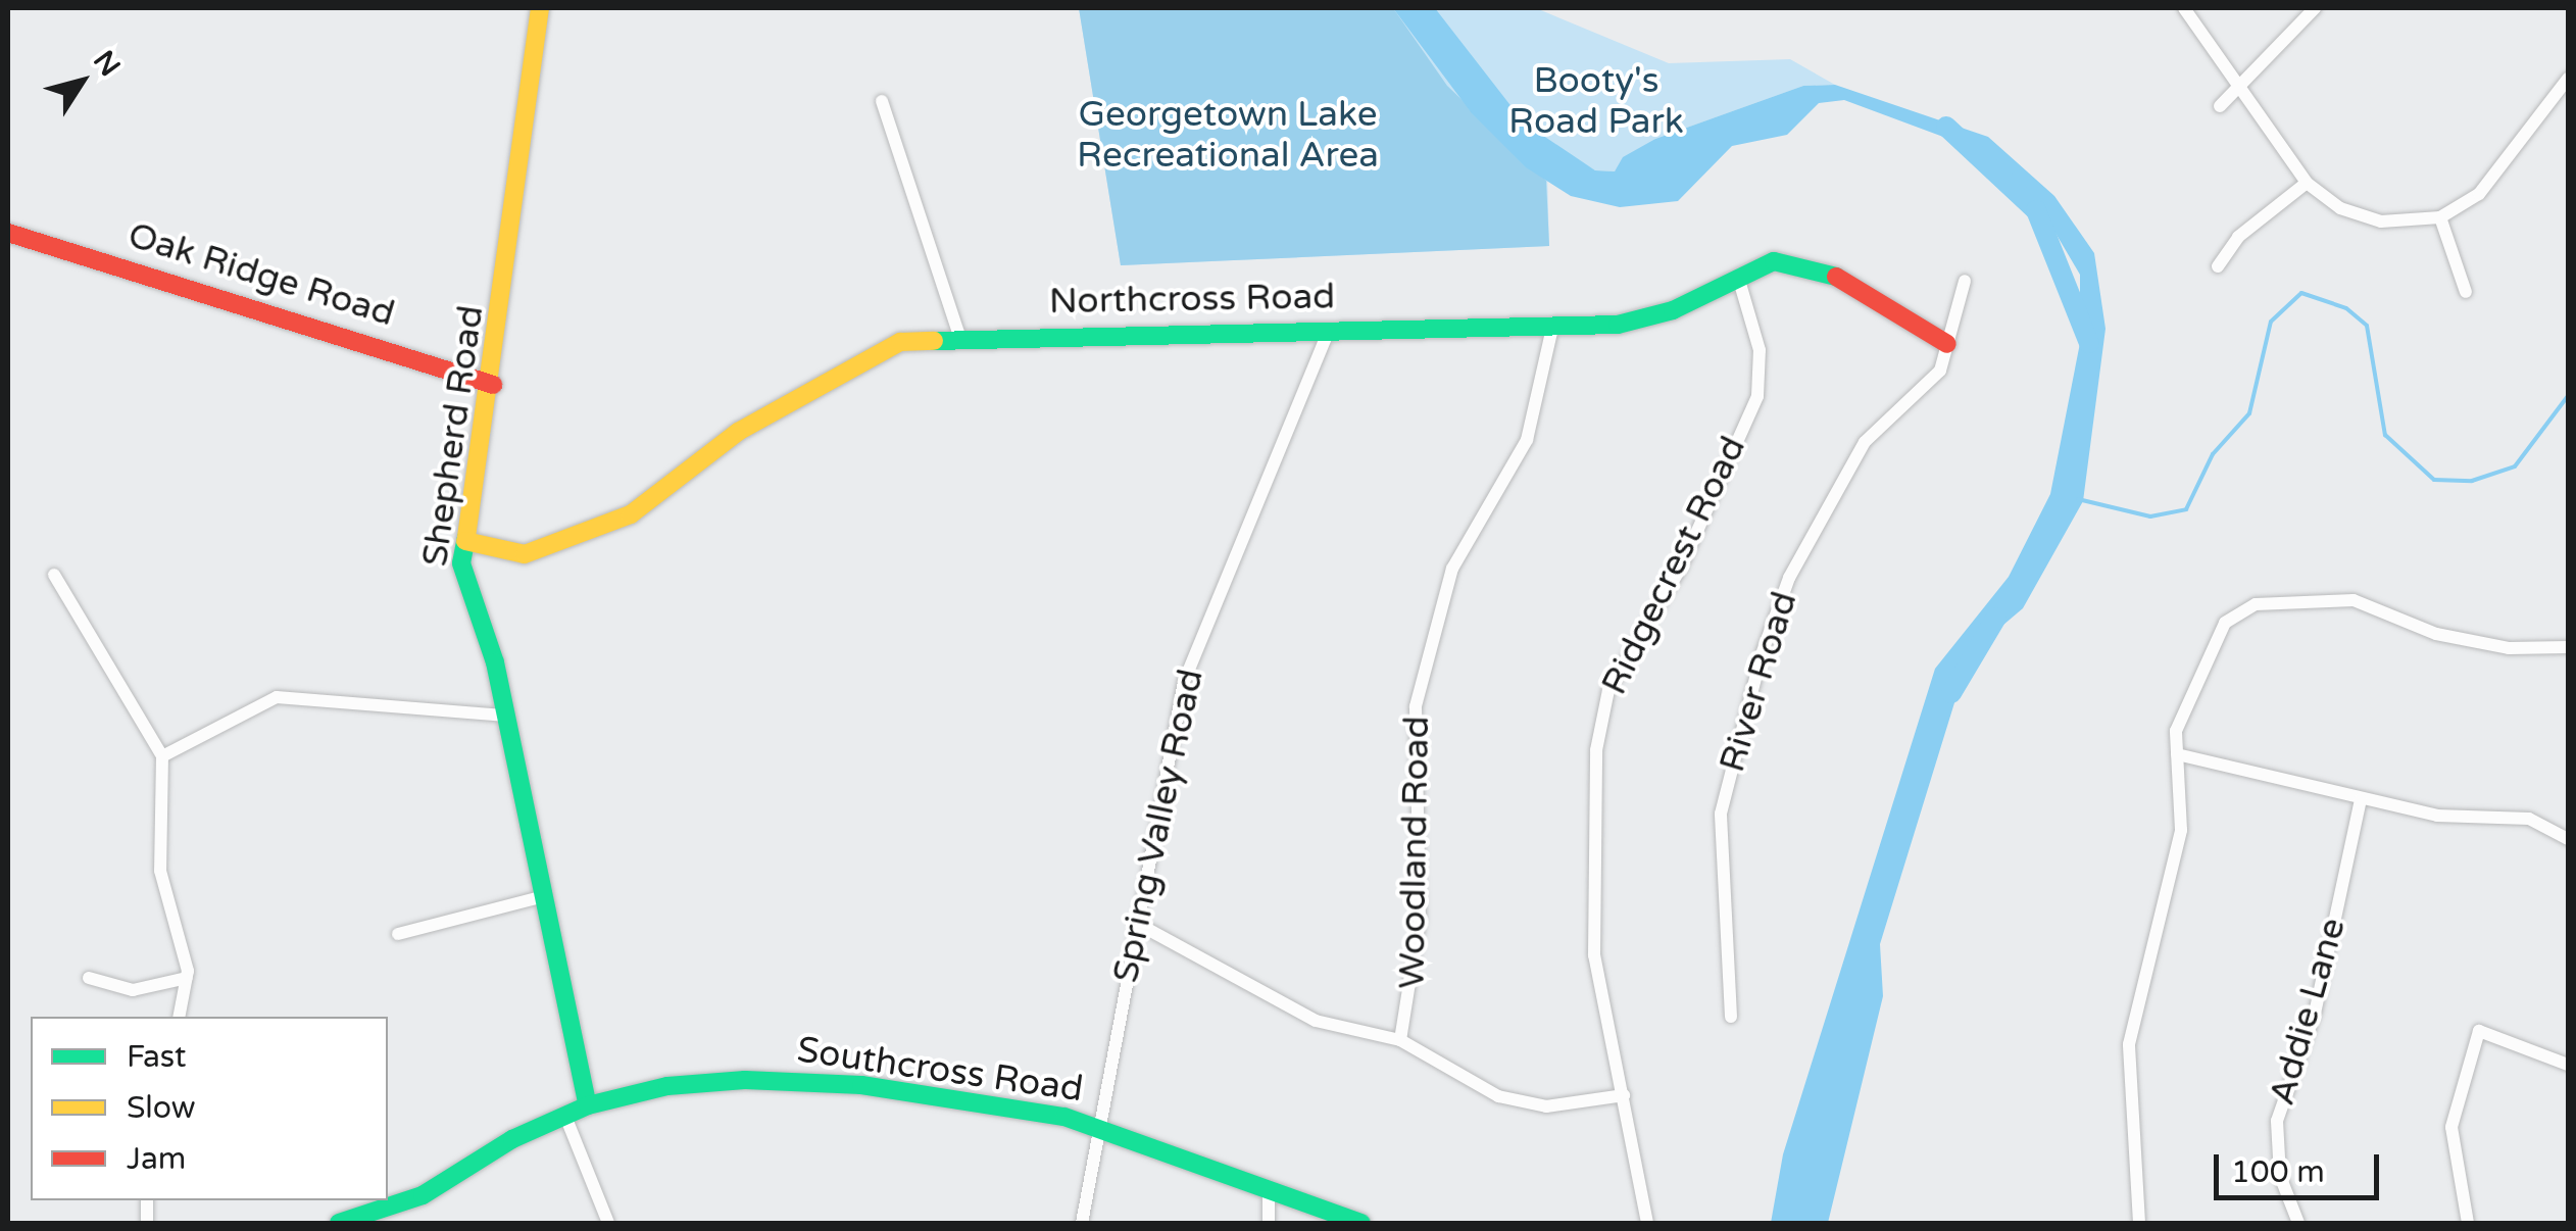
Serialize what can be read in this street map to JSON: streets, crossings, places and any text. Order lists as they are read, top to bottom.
{
  "streets": {
    "street": [
      "Oak Ridge Road",
      "Northcross Road",
      "Shepherd Road",
      "Ridgecrest Road",
      "River Road",
      "Spring Valley Road",
      "Woodland Road",
      "Addie Lane",
      "Southcross Road"
    ]
  },
  "crossings": [
    ["Oak Ridge Road", "Shepherd Road"],
    ["Northcross Road", "Shepherd Road"],
    ["Northcross Road", "Ridgecrest Road"],
    ["Northcross Road", "River Road"],
    ["Northcross Road", "Spring Valley Road"],
    ["Northcross Road", "Woodland Road"],
    ["Shepherd Road", "Southcross Road"],
    ["Spring Valley Road", "Southcross Road"]
  ],
  "parks": ["Booty's Road Park", "Georgetown Lake Recreational Area"],
  "legend": ["Fast", "Slow", "Jam"],
  "scale_bar": "100 m",
  "north": "top right"
}
